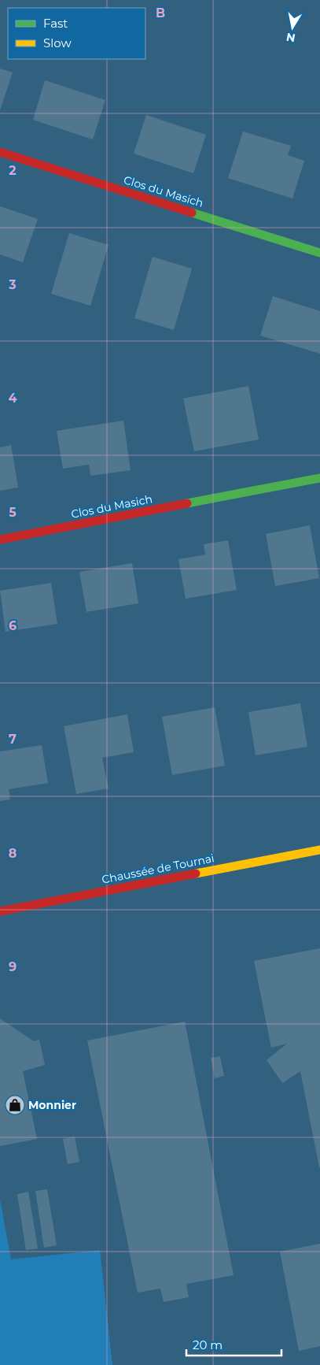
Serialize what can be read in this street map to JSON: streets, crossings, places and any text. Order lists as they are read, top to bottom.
{
  "streets": {
    "street": ["Clos du Masich", "Chaussée de Tournai"]
  },
  "places": {
    "shop": ["Monnier"]
  },
  "legend": ["Fast", "Slow"],
  "scale_bar": "20 m",
  "north": "bottom",
  "grid": {
    "columns": ["B"],
    "rows": [
      "2",
      "3",
      "4",
      "5",
      "6",
      "7",
      "8",
      "9"
    ]
  }
}
